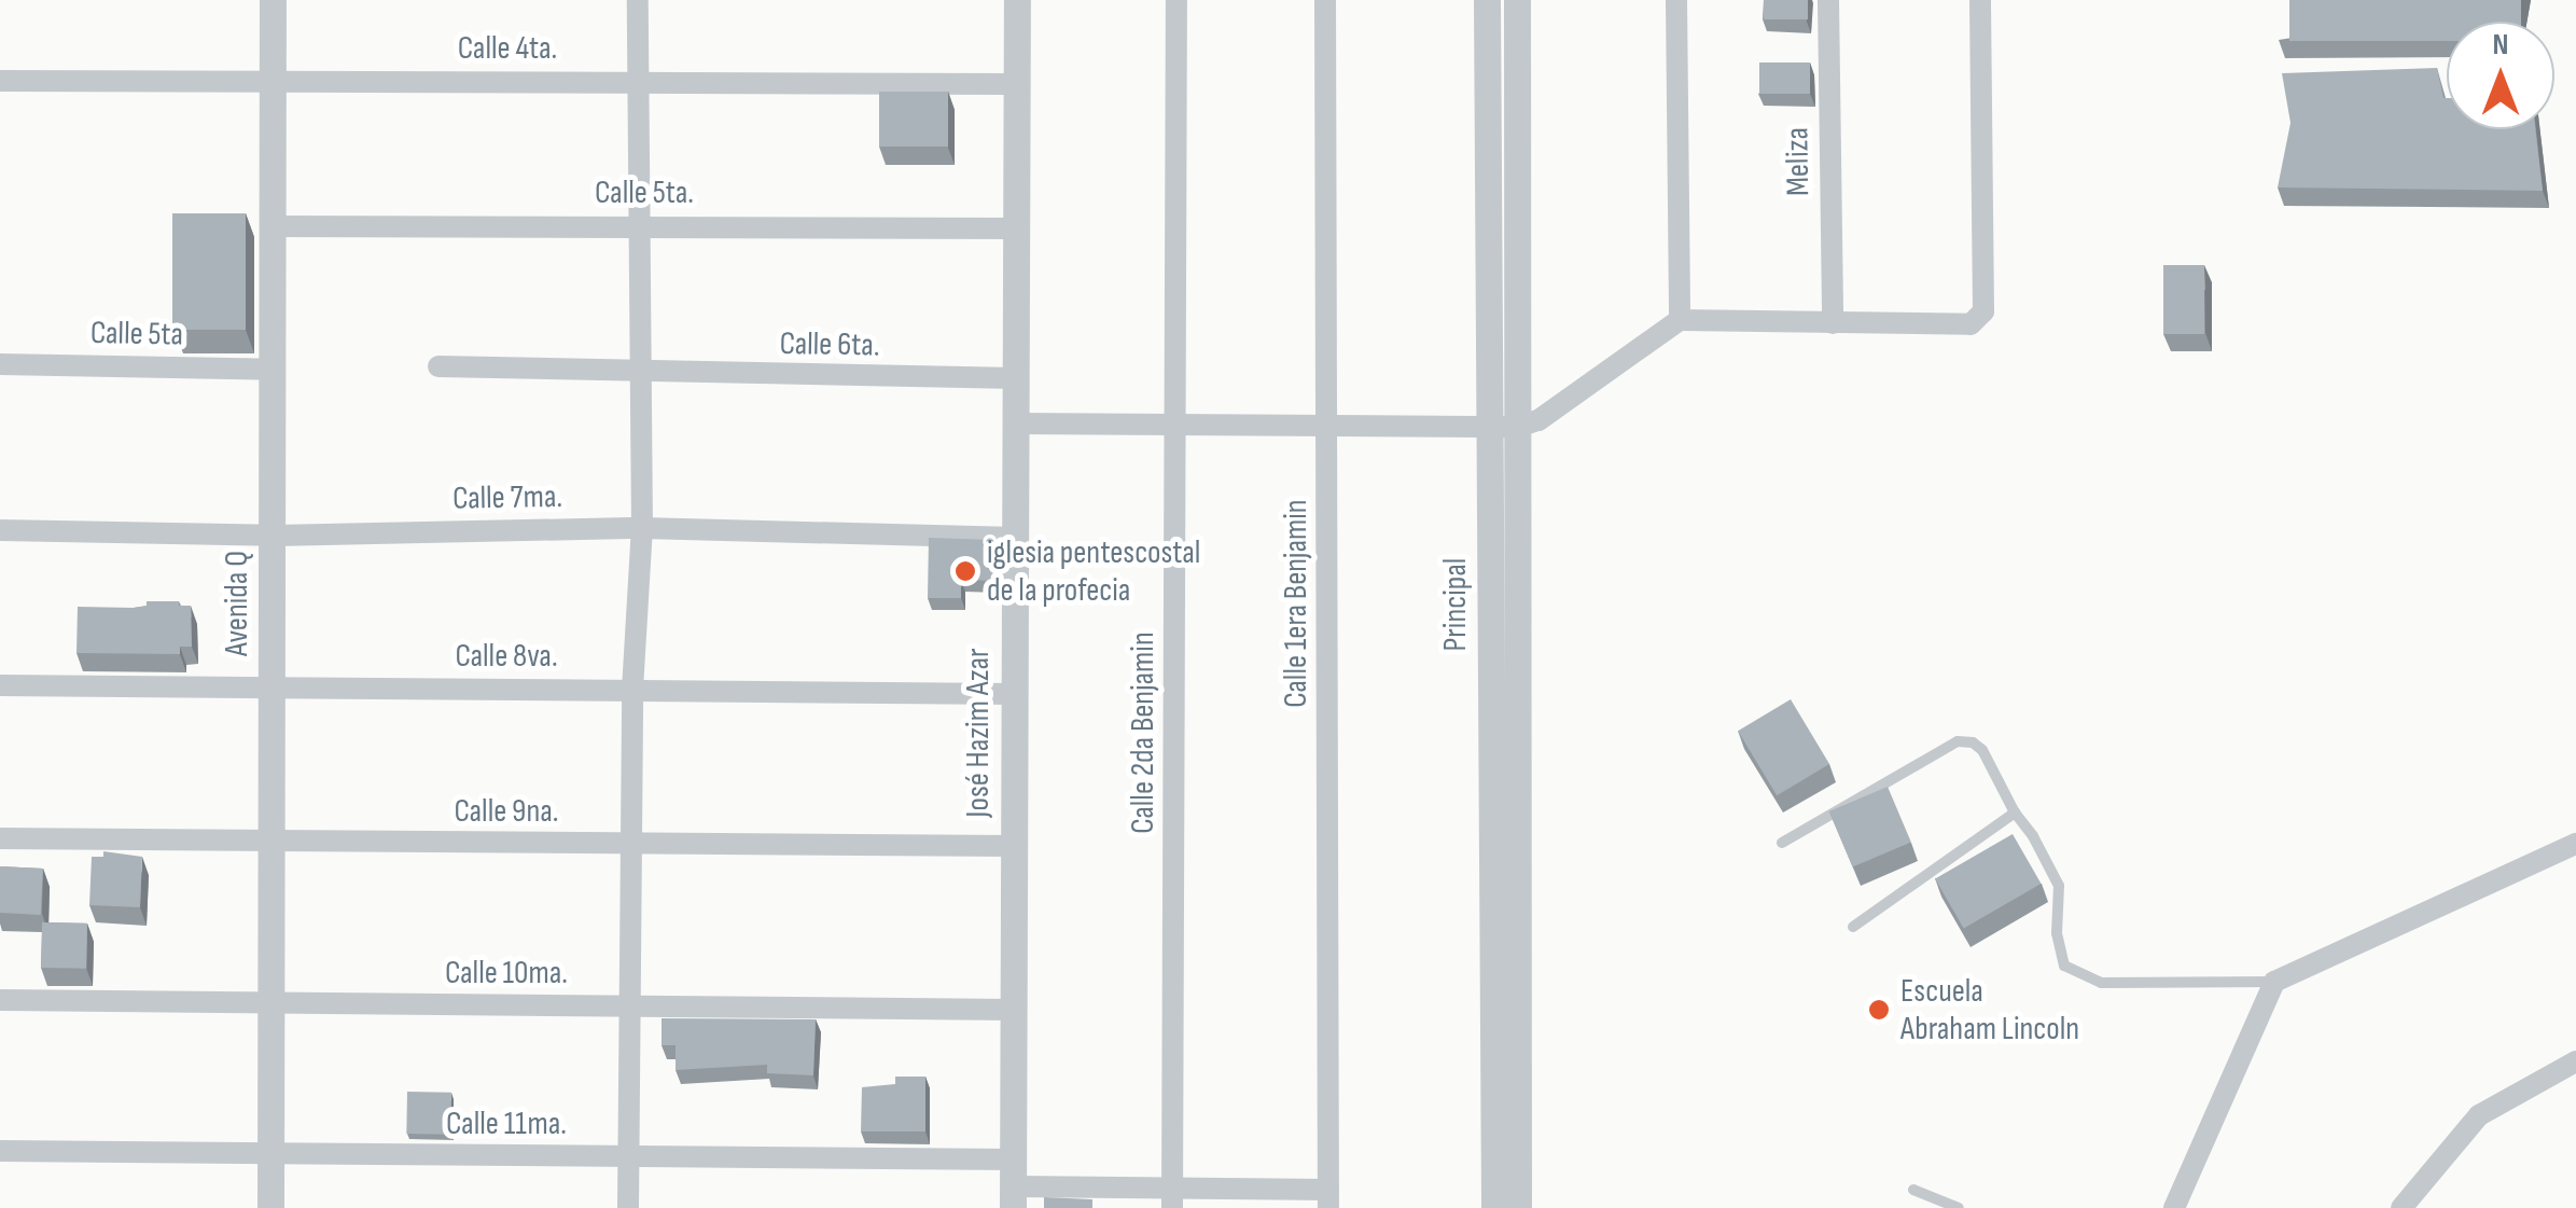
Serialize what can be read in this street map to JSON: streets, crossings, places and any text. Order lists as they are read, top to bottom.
{
  "streets": {
    "street": [
      "Calle 4ta.",
      "Meliza",
      "Calle 5ta.",
      "Calle 5ta",
      "Calle 6ta.",
      "Calle 7ma.",
      "Avenida Q",
      "Calle 1era Benjamin",
      "Principal",
      "Calle 8va.",
      "José Hazim Azar",
      "Calle 2da Benjamin",
      "Calle 9na.",
      "Calle 10ma.",
      "Calle 11ma."
    ]
  },
  "crossings": [
    ["Calle 4ta.", "Avenida Q"],
    ["Calle 4ta.", "José Hazim Azar"],
    ["Calle 5ta.", "Avenida Q"],
    ["Calle 5ta.", "José Hazim Azar"],
    ["Calle 5ta", "Avenida Q"],
    ["Calle 6ta.", "José Hazim Azar"],
    ["Calle 7ma.", "Avenida Q"],
    ["Calle 7ma.", "José Hazim Azar"],
    ["Avenida Q", "Calle 8va."],
    ["Avenida Q", "Calle 9na."],
    ["Avenida Q", "Calle 10ma."],
    ["Avenida Q", "Calle 11ma."],
    ["Calle 1era Benjamin", "Calle 11ma."],
    ["Calle 8va.", "José Hazim Azar"],
    ["José Hazim Azar", "Calle 9na."],
    ["José Hazim Azar", "Calle 10ma."],
    ["José Hazim Azar", "Calle 11ma."],
    ["Calle 2da Benjamin", "Calle 11ma."]
  ],
  "places": ["iglesia pentescostal de la profecia", "Escuela Abraham Lincoln"],
  "north": "top"
}
